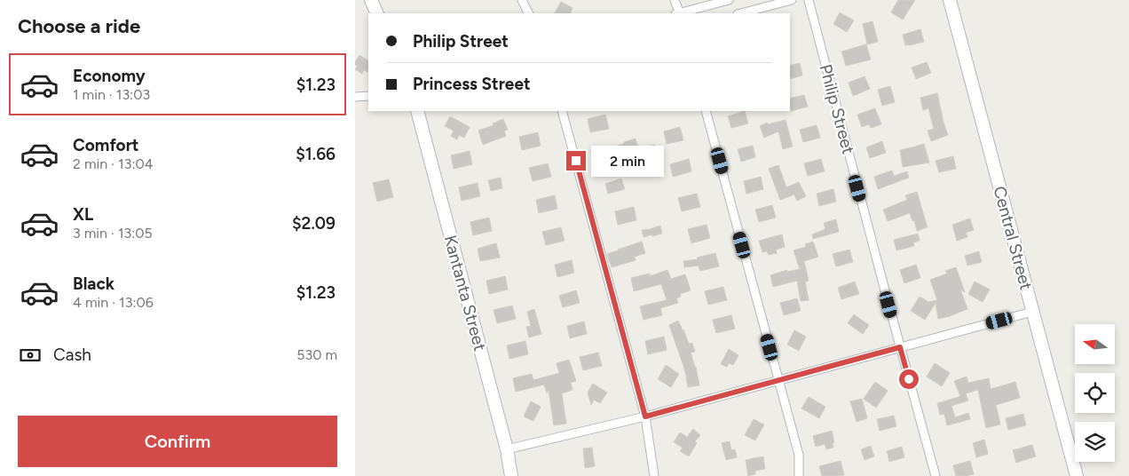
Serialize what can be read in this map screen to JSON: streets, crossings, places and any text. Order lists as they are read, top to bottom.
{
  "streets": {
    "main road": ["Central Street", "Kantanta Street"],
    "street": ["Philip Street"]
  },
  "north": "left",
  "page": {
    "heading": "Choose a ride",
    "banner": ["Philip Street", "Princess Street"],
    "list": [
      {
        "name": "Economy",
        "note": "1 min · 13:03",
        "value": "$1.23"
      },
      {
        "name": "Comfort",
        "note": "2 min · 13:04",
        "value": "$1.66"
      },
      {
        "name": "XL",
        "note": "3 min · 13:05",
        "value": "$2.09"
      },
      {
        "name": "Black",
        "note": "4 min · 13:06",
        "value": "$1.23"
      }
    ],
    "bubble": "2 min",
    "pay": ["Cash", "530 m"],
    "buttons": "Confirm"
  }
}
